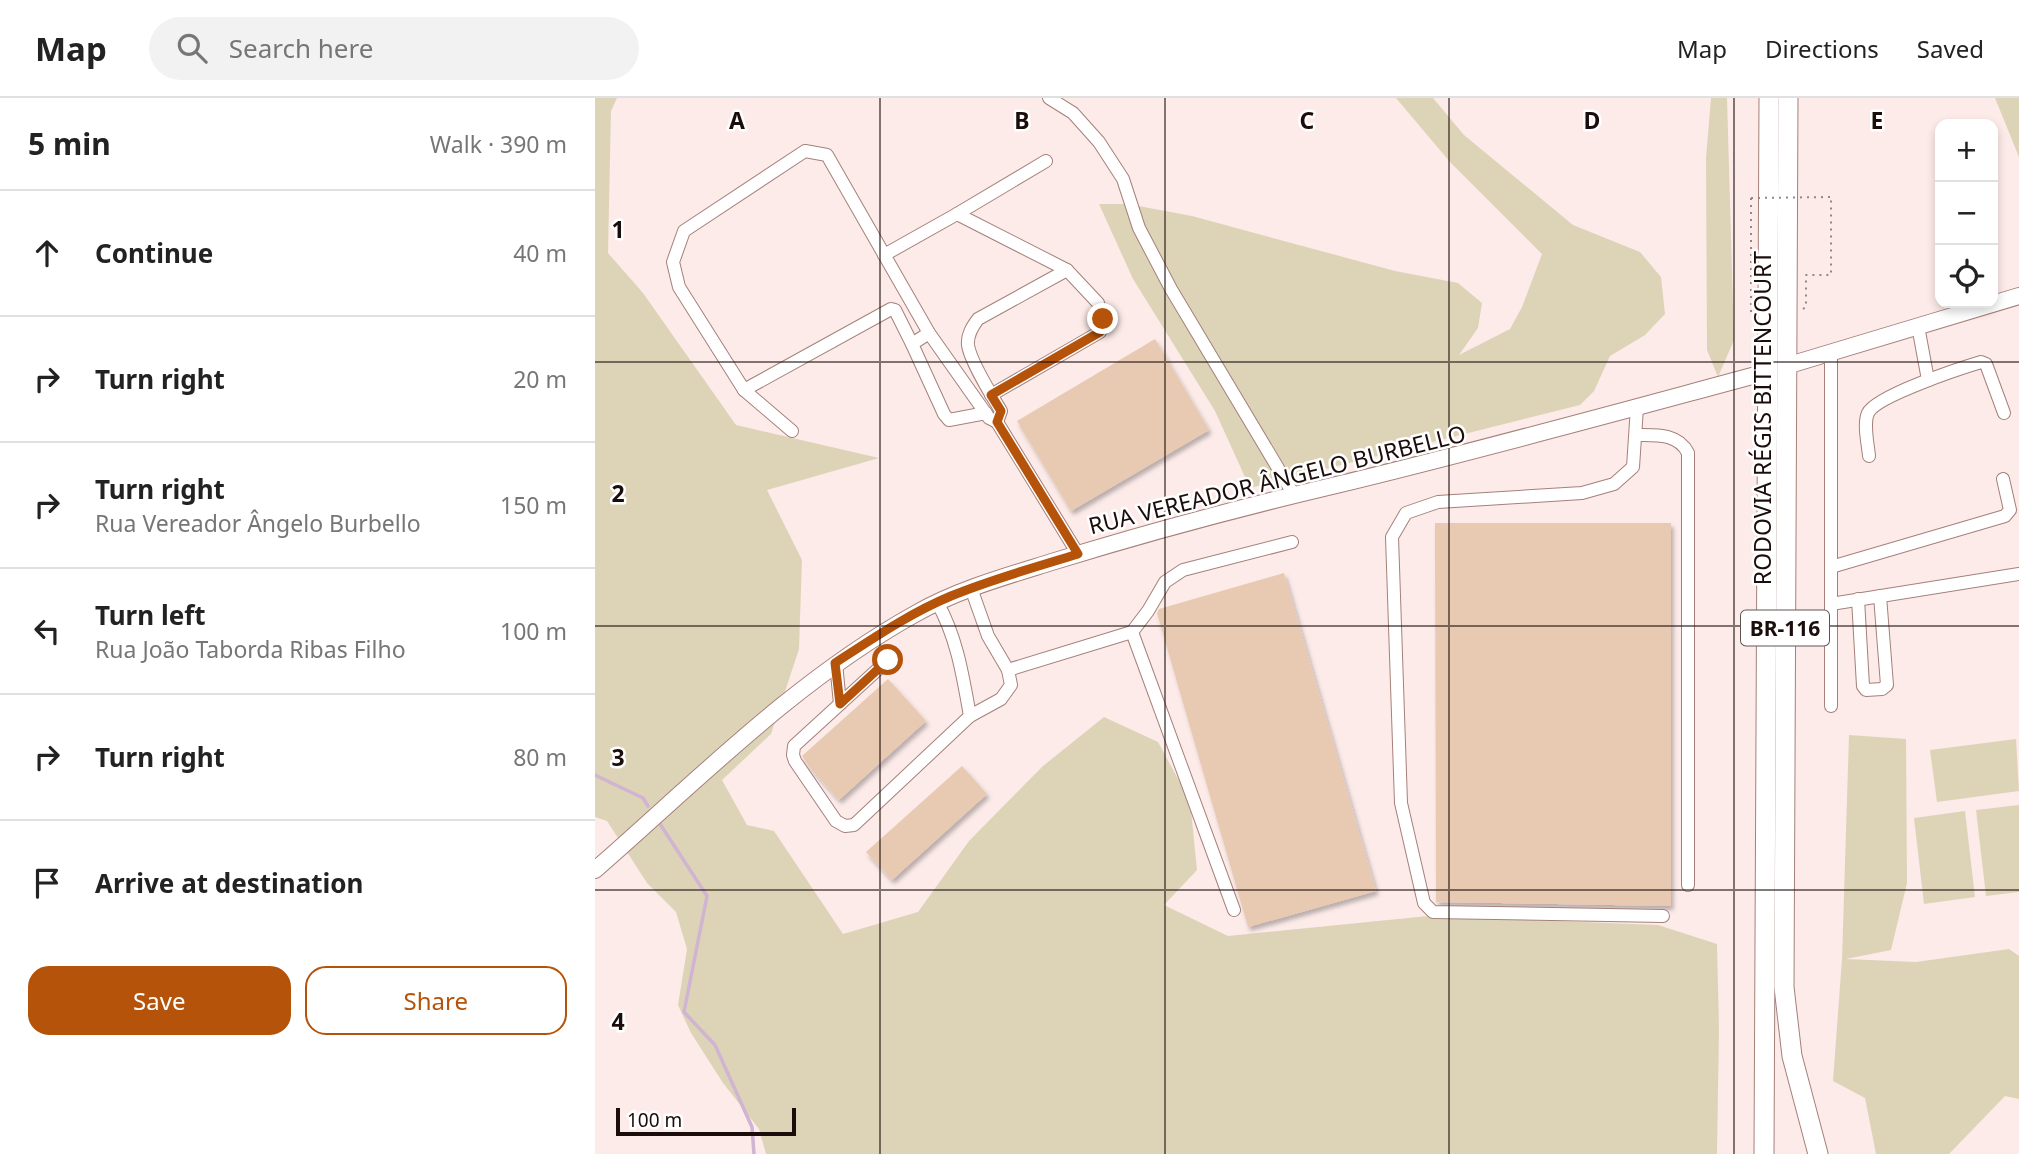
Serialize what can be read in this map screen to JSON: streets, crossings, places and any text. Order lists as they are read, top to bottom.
{
  "streets": {
    "highway": ["RODOVIA RÉGIS BITTENCOURT", "BR-116"],
    "main road": ["RUA VEREADOR ÂNGELO BURBELLO"]
  },
  "crossings": [
    ["RODOVIA RÉGIS BITTENCOURT", "RUA VEREADOR ÂNGELO BURBELLO"]
  ],
  "scale_bar": "100 m",
  "page": {
    "header": "Map",
    "search": "Search here",
    "nav": ["Map", "Directions", "Saved"],
    "heading": ["5 min", "Walk · 390 m"],
    "map_buttons": ["+", "−"],
    "list": [
      ["Continue", "40 m"],
      ["Turn right", "20 m"],
      ["Turn right", "Rua Vereador Ângelo Burbello", "150 m"],
      ["Turn left", "Rua João Taborda Ribas Filho", "100 m"],
      ["Turn right", "80 m"],
      "Arrive at destination"
    ],
    "buttons": ["Save", "Share"],
    "scale": "100 m"
  },
  "grid": {
    "columns": [
      "A",
      "B",
      "C",
      "D",
      "E"
    ],
    "rows": [
      "1",
      "2",
      "3",
      "4"
    ]
  }
}
